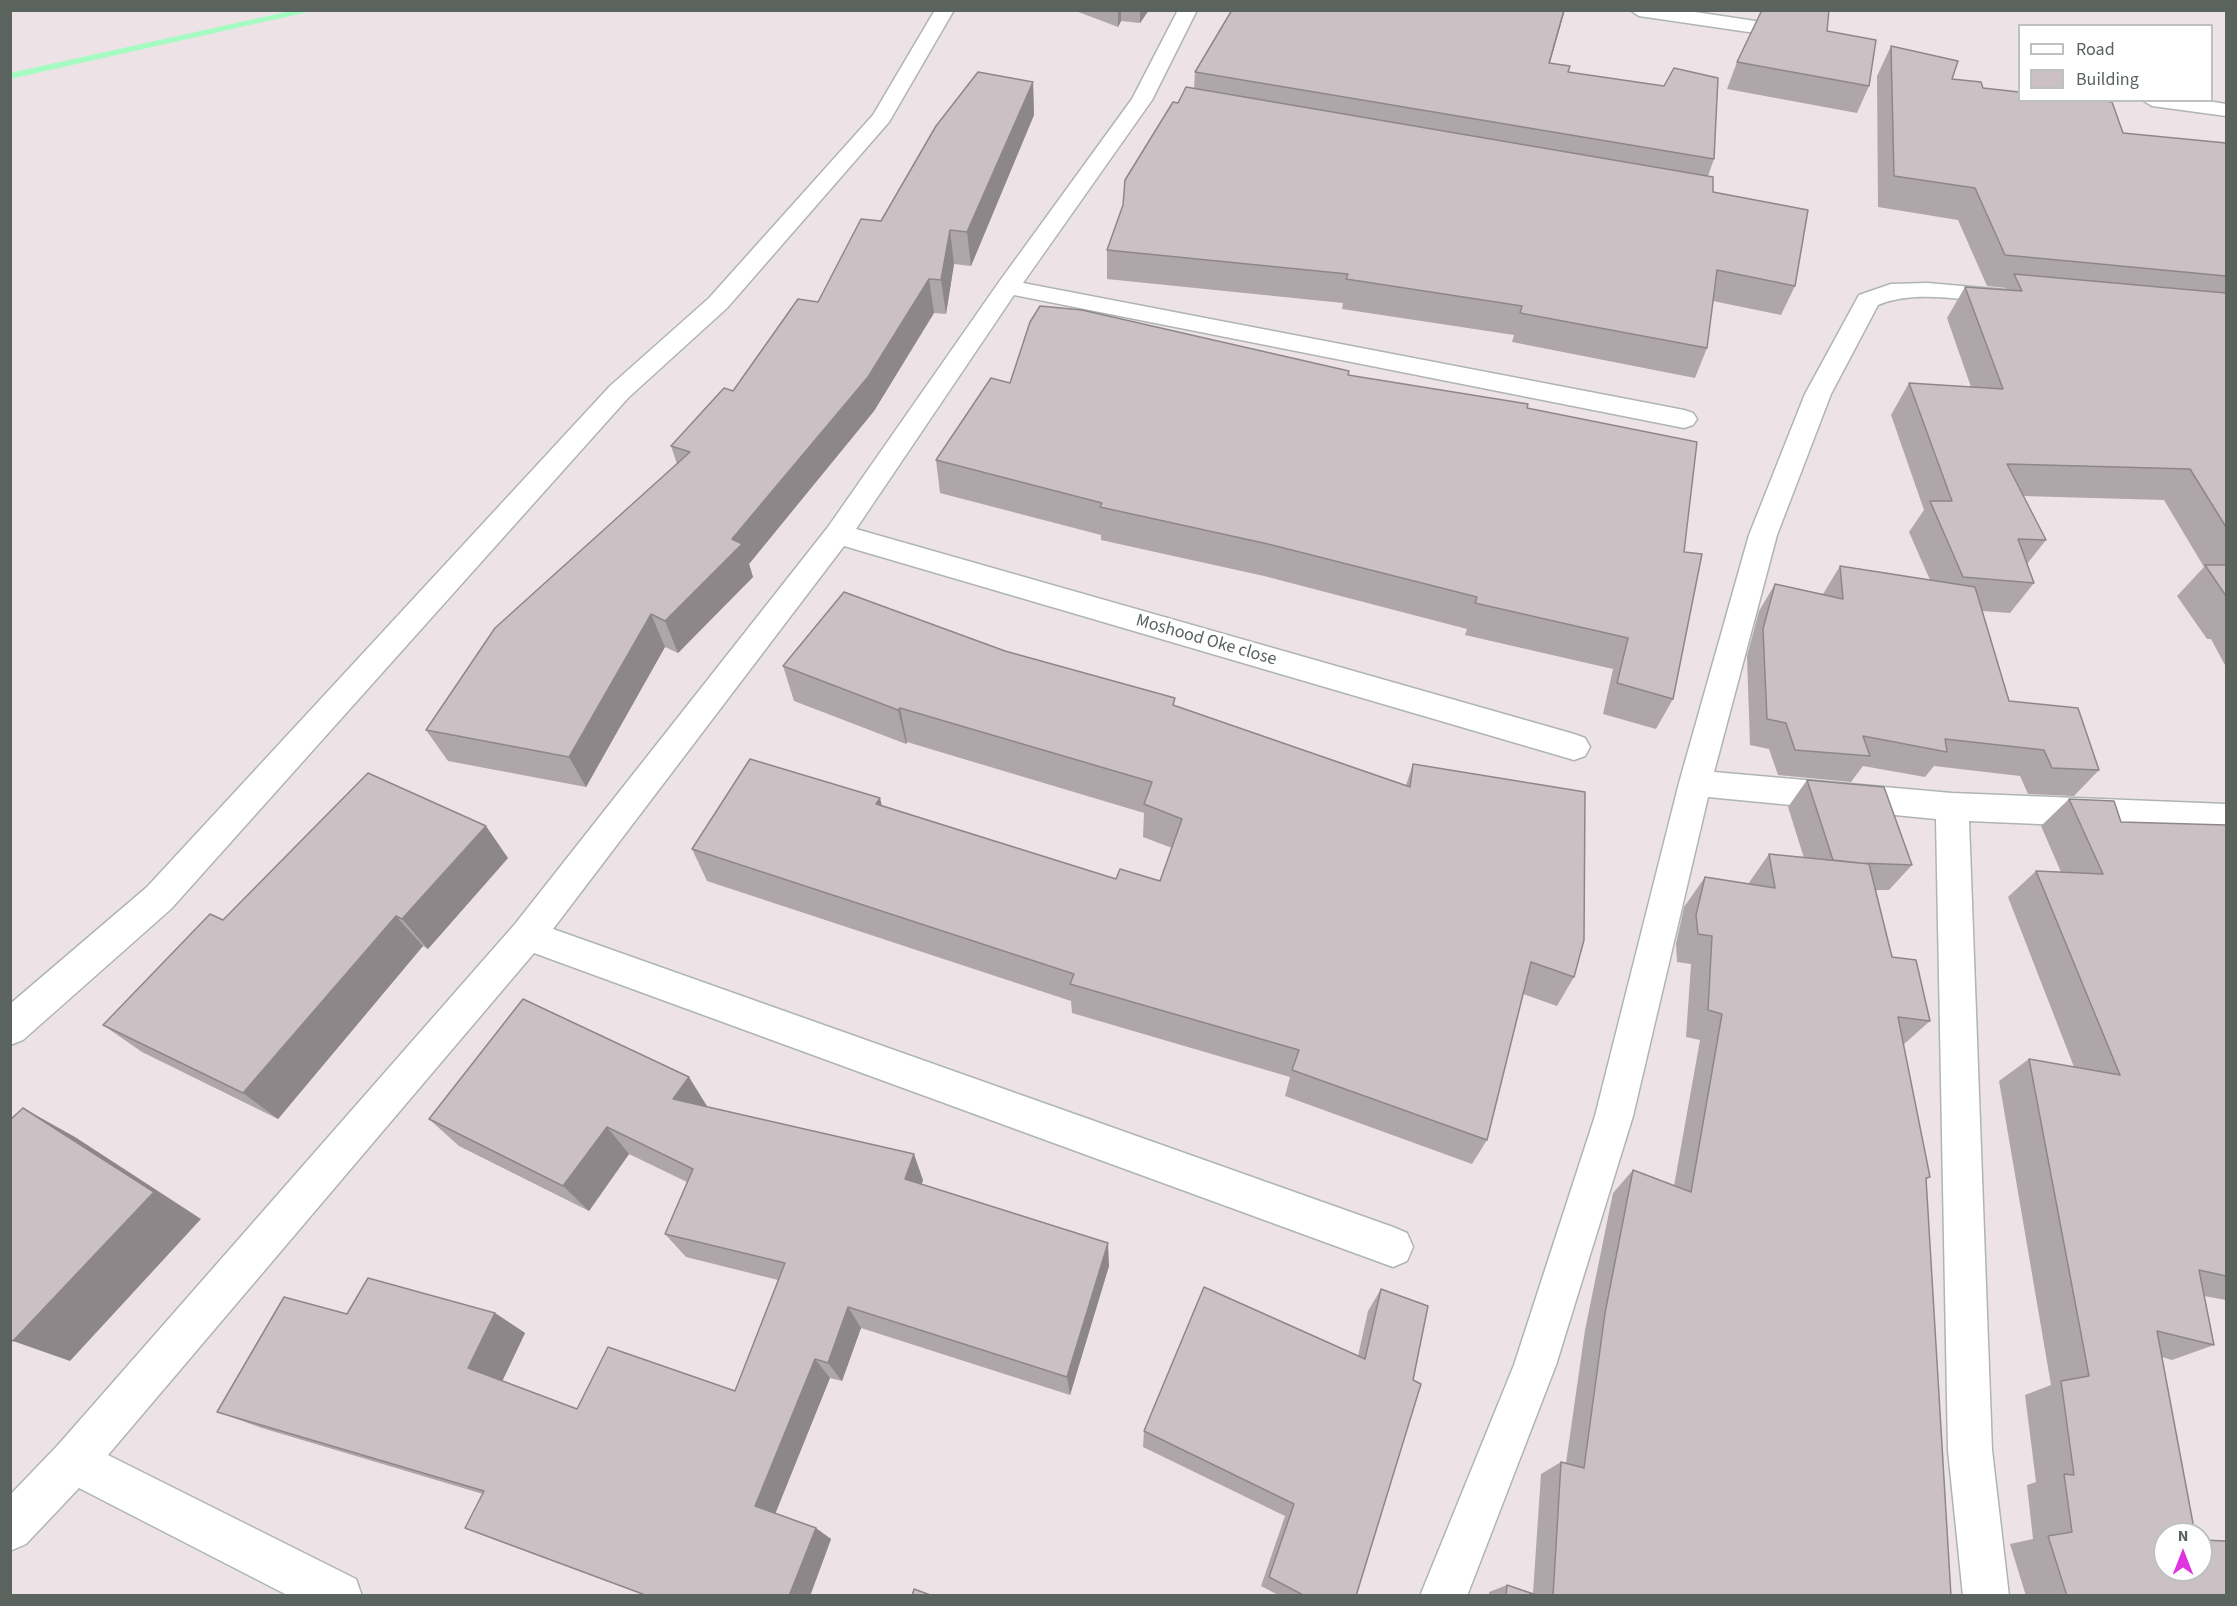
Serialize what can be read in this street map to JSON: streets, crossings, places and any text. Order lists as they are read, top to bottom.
{
  "streets": {
    "street": ["Moshood Oke close"]
  },
  "legend": ["Road", "Building"],
  "north": "top"
}
